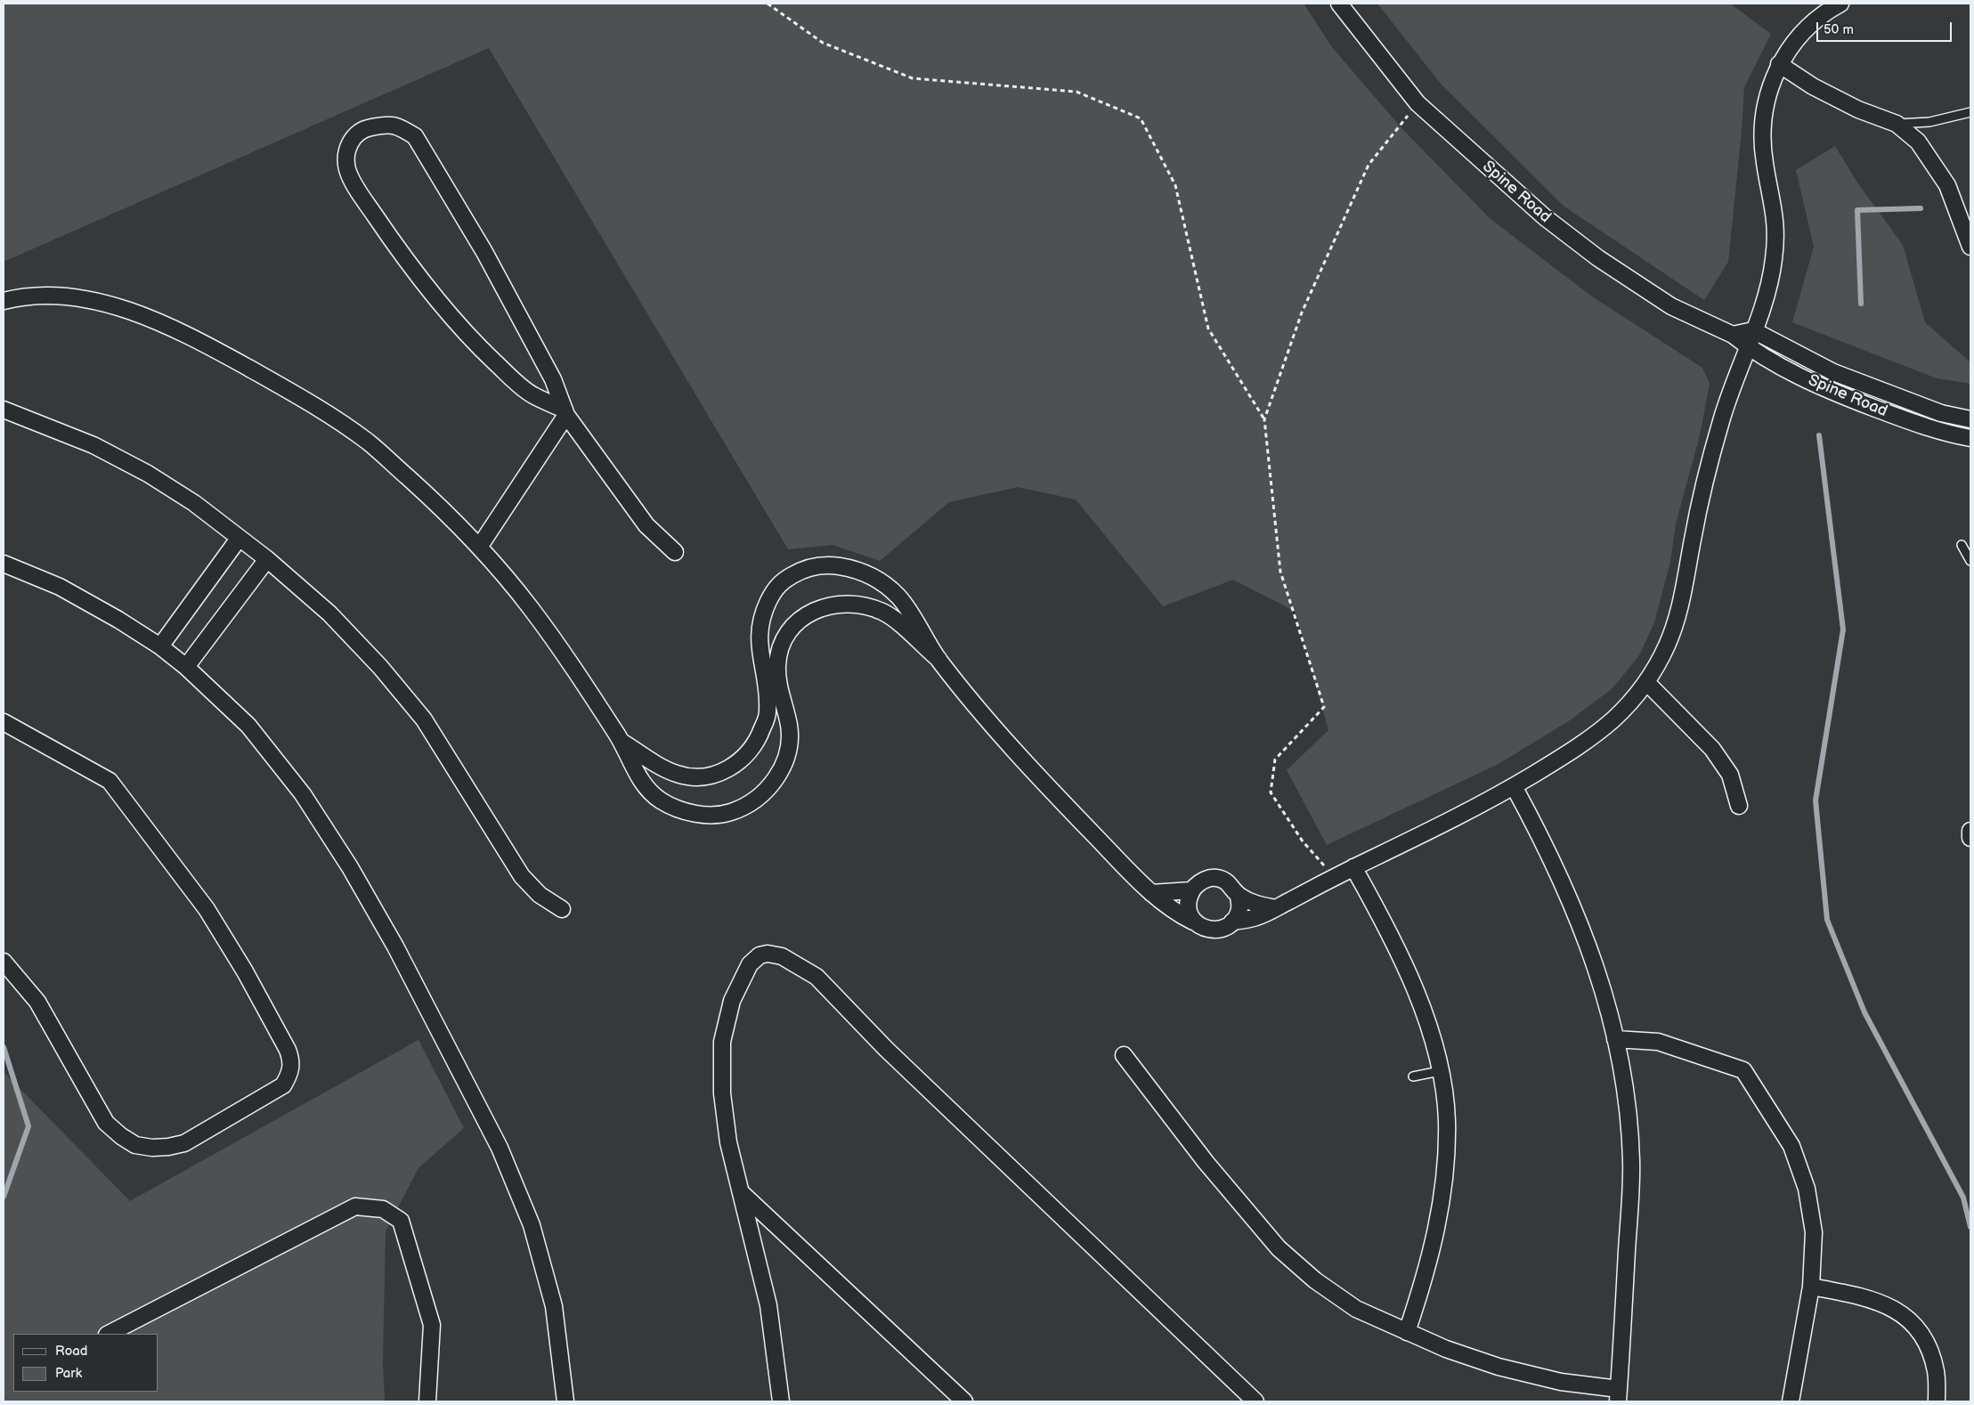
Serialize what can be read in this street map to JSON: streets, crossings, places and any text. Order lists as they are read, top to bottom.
{
  "streets": {
    "street": ["Spine Road"]
  },
  "legend": ["Road", "Park"],
  "scale_bar": "50 m"
}
